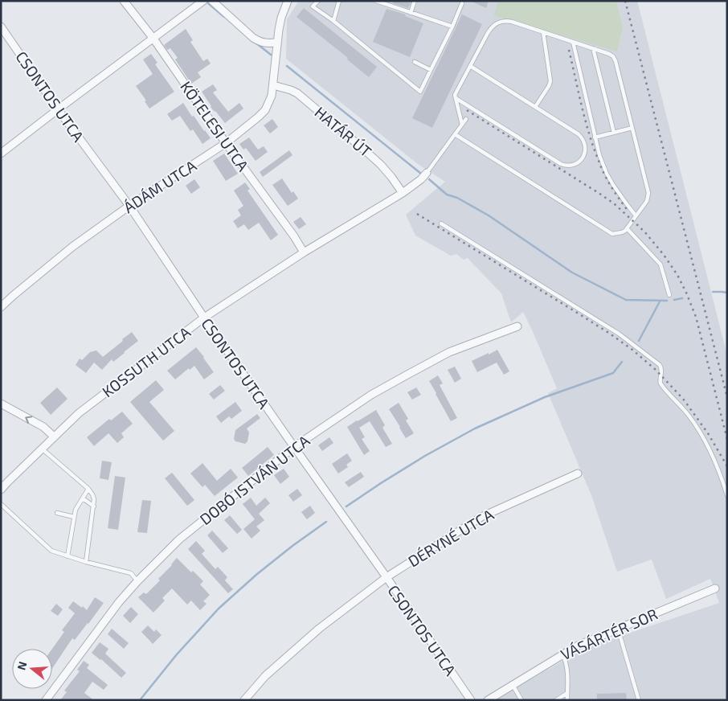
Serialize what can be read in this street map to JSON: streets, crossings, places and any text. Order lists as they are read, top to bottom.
{
  "streets": {
    "street": [
      "CSONTOS UTCA",
      "KÖTELESI UTCA",
      "HATÁR ÚT",
      "ÁDÁM UTCA",
      "KOSSUTH UTCA",
      "DOBÓ ISTVÁN UTCA",
      "DÉRYNÉ UTCA",
      "VÁSÁRTÉR SOR"
    ]
  },
  "crossings": [
    ["CSONTOS UTCA", "ÁDÁM UTCA"],
    ["CSONTOS UTCA", "KOSSUTH UTCA"],
    ["CSONTOS UTCA", "DOBÓ ISTVÁN UTCA"],
    ["CSONTOS UTCA", "DÉRYNÉ UTCA"],
    ["KÖTELESI UTCA", "ÁDÁM UTCA"],
    ["KÖTELESI UTCA", "KOSSUTH UTCA"],
    ["HATÁR ÚT", "ÁDÁM UTCA"],
    ["HATÁR ÚT", "KOSSUTH UTCA"]
  ],
  "north": "left"
}
